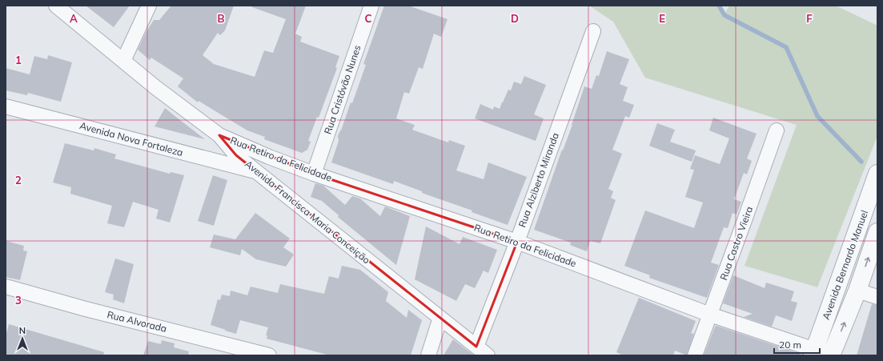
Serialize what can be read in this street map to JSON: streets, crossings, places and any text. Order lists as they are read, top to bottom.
{
  "streets": {
    "street": [
      "Rua Cristóvão Nunes",
      "Avenida Nova Fortaleza",
      "Rua Retiro da Felicidade",
      "Rua Alziberto Miranda",
      "Avenida Francisca Maria Conceição",
      "Rua Castro Vieira",
      "Avenida Bernardo Manuel",
      "Rua Alvorada"
    ]
  },
  "crossings": [
    ["Rua Cristóvão Nunes", "Rua Retiro da Felicidade"],
    ["Avenida Nova Fortaleza", "Avenida Francisca Maria Conceição"],
    ["Rua Retiro da Felicidade", "Rua Alziberto Miranda"],
    ["Rua Retiro da Felicidade", "Avenida Francisca Maria Conceição"],
    ["Rua Retiro da Felicidade", "Rua Castro Vieira"],
    ["Rua Retiro da Felicidade", "Avenida Bernardo Manuel"],
    ["Rua Alziberto Miranda", "Avenida Francisca Maria Conceição"]
  ],
  "scale_bar": "20 m",
  "north": "top",
  "grid": {
    "columns": [
      "A",
      "B",
      "C",
      "D",
      "E",
      "F"
    ],
    "rows": ["1", "2", "3"]
  }
}
